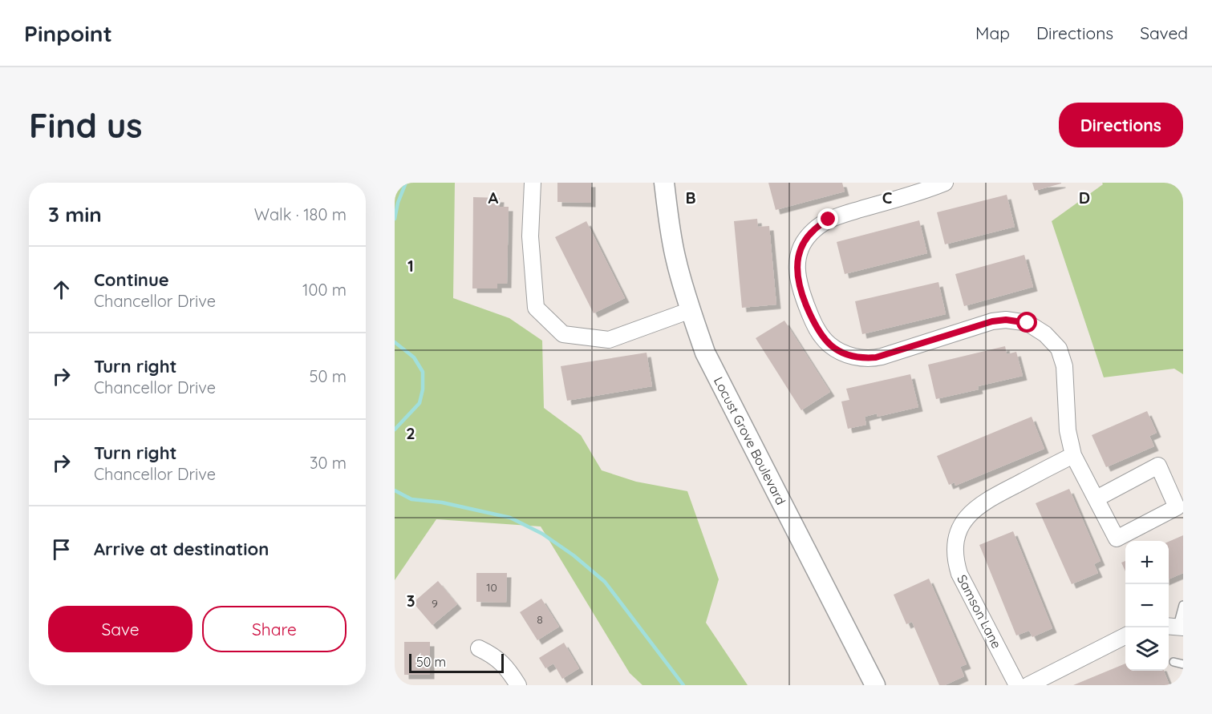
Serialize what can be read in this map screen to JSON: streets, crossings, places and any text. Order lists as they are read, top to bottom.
{
  "streets": {
    "street": ["Locust Grove Boulevard", "Samson Lane"]
  },
  "house_numbers": ["10", "9", "8"],
  "scale_bar": "50 m",
  "page": {
    "header": "Pinpoint",
    "nav": ["Map", "Directions", "Saved"],
    "buttons": [
      "Directions",
      ["Save", "Share"]
    ],
    "title": "Find us",
    "heading": ["3 min", "Walk · 180 m"],
    "list": [
      ["Continue", "Chancellor Drive", "100 m"],
      ["Turn right", "Chancellor Drive", "50 m"],
      ["Turn right", "Chancellor Drive", "30 m"],
      "Arrive at destination"
    ],
    "map_buttons": ["+", "−"],
    "scale": "50 m"
  },
  "grid": {
    "columns": [
      "A",
      "B",
      "C",
      "D"
    ],
    "rows": ["1", "2", "3"]
  }
}
